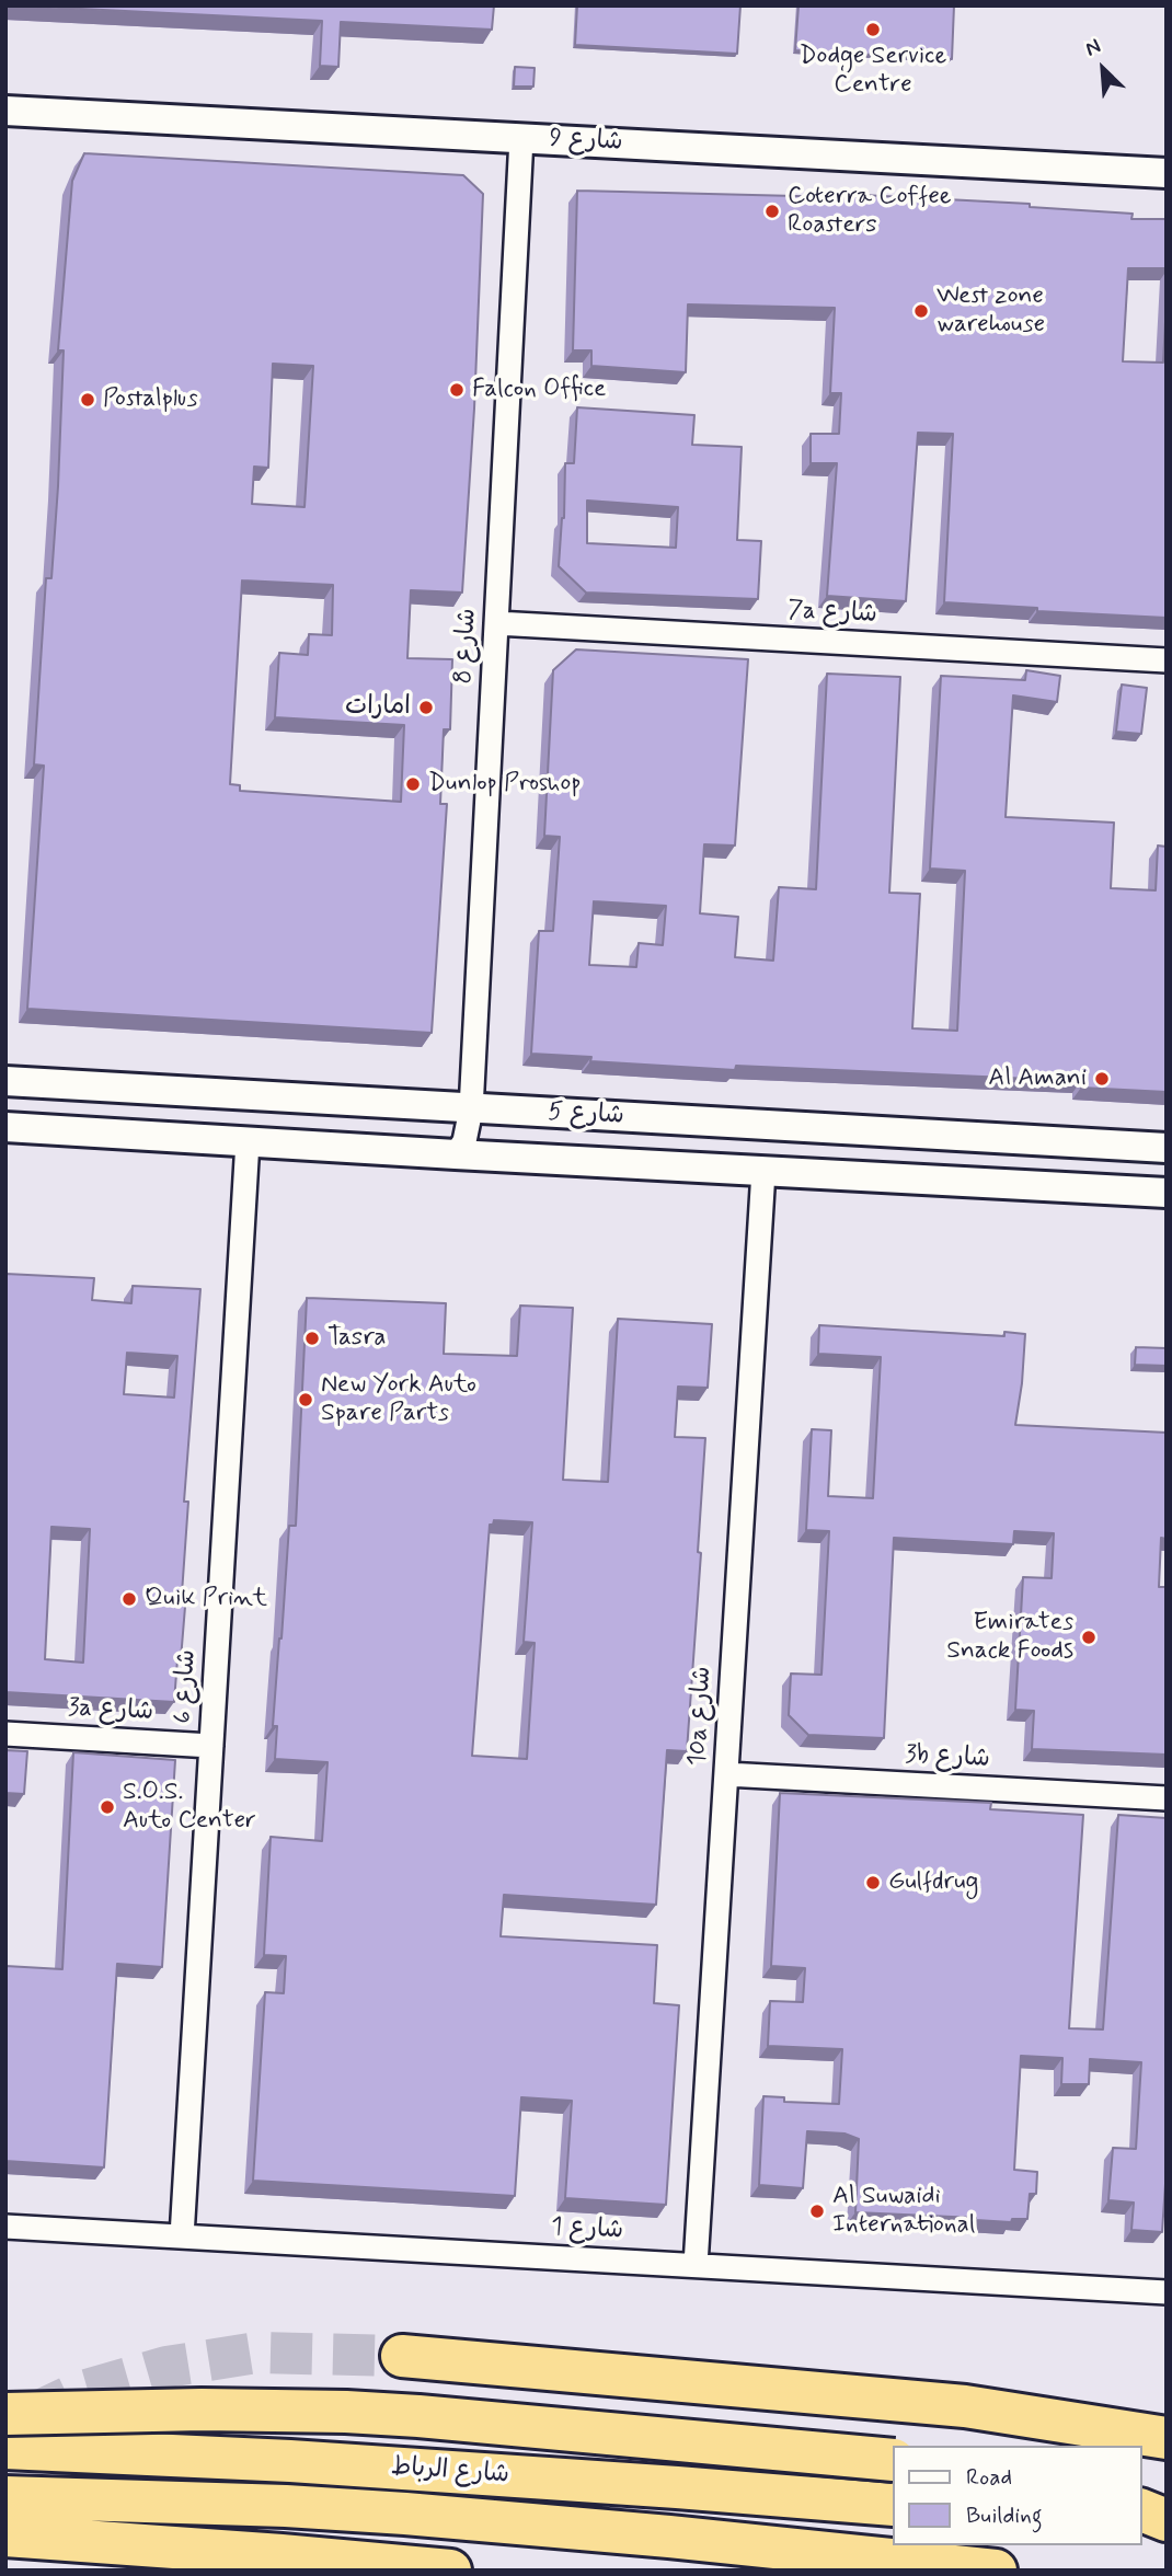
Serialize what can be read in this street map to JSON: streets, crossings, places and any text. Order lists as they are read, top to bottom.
{
  "streets": {
    "highway": ["شارع الرباط"],
    "street": [
      "شارع 9",
      "7a شارع",
      "شارع 8",
      "شارع 5",
      "شارع 6",
      "3a شارع",
      "10a شارع",
      "3b شارع",
      "شارع 1"
    ]
  },
  "crossings": [
    ["شارع 9", "شارع 8"],
    ["7a شارع", "شارع 8"],
    ["شارع 8", "شارع 5"],
    ["شارع 5", "شارع 6"],
    ["شارع 5", "10a شارع"],
    ["شارع 6", "3a شارع"],
    ["شارع 6", "شارع 1"],
    ["10a شارع", "3b شارع"],
    ["10a شارع", "شارع 1"]
  ],
  "places": [
    "Dodge Service Centre",
    "Coterra Coffee Roasters",
    "West zone warehouse",
    "Falcon Office",
    "Postalplus",
    "امارات",
    "Dunlop Proshop",
    "Al Amani",
    "Tasra",
    "New York Auto Spare Parts",
    "Quik Print",
    "Emirates Snack Foods",
    "S.O.S. Auto Center",
    "Gulfdrug",
    "Al Suwaidi International"
  ],
  "legend": ["Road", "Building"],
  "north": "top left"
}
